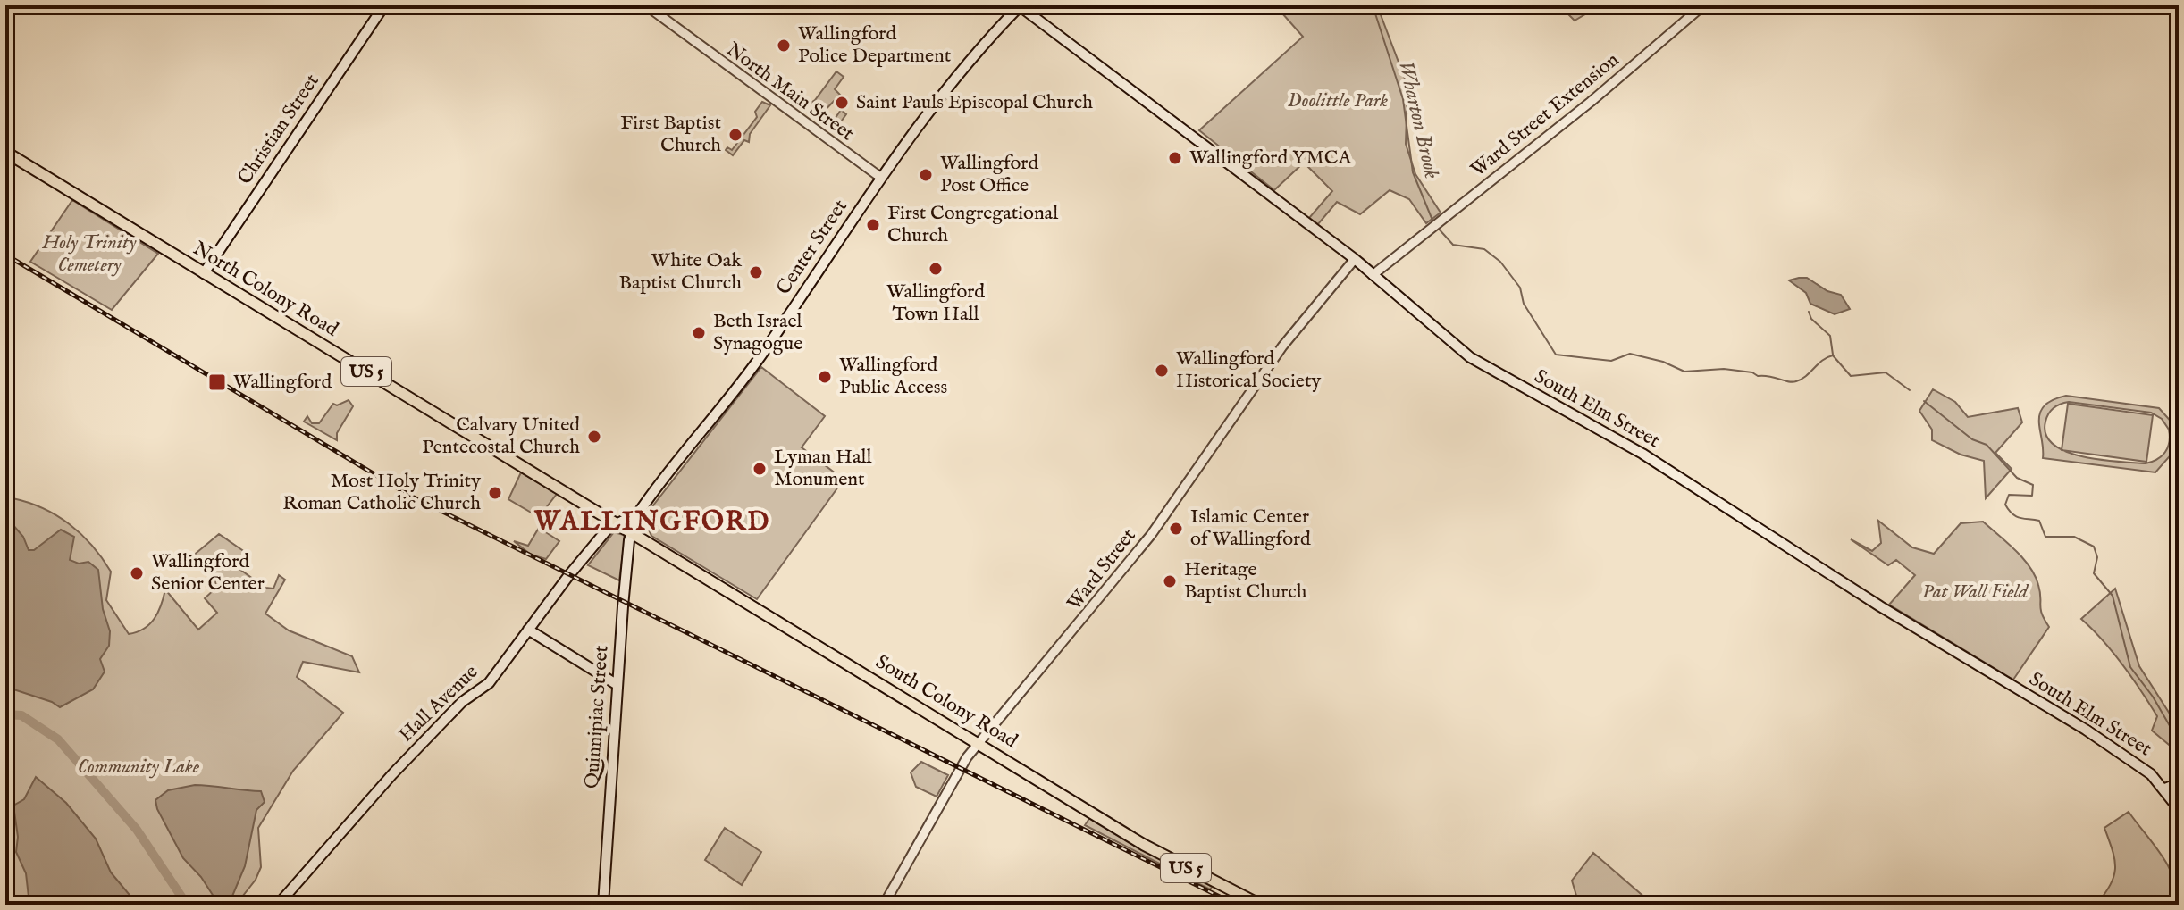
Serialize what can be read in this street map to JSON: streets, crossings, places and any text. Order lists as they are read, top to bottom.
{
  "streets": {
    "main road": [
      "Christian Street",
      "Center Street",
      "North Colony Road",
      "US 5",
      "South Elm Street",
      "South Colony Road",
      "Hall Avenue",
      "Quinnipiac Street"
    ],
    "street": ["North Main Street", "Ward Street Extension", "Ward Street"]
  },
  "crossings": [
    ["North Main Street", "Center Street"],
    ["Ward Street Extension", "South Elm Street"],
    ["Christian Street", "North Colony Road"],
    ["Center Street", "North Colony Road"],
    ["Center Street", "South Elm Street"],
    ["Center Street", "South Colony Road"],
    ["Center Street", "Hall Avenue"],
    ["Center Street", "Quinnipiac Street"],
    ["North Colony Road", "South Colony Road"],
    ["North Colony Road", "Hall Avenue"],
    ["South Elm Street", "Ward Street"],
    ["Ward Street", "South Colony Road"],
    ["South Colony Road", "Hall Avenue"],
    ["South Colony Road", "Quinnipiac Street"]
  ],
  "districts": ["WALLINGFORD"],
  "water": ["Wharton Brook"],
  "parks": [
    "Doolittle Park",
    "Holy Trinity Cemetery",
    "Pat Wall Field",
    "Community Lake"
  ],
  "places": {
    "other": [
      "Wallingford Police Department",
      "Saint Pauls Episcopal Church",
      "First Baptist Church",
      "Wallingford YMCA",
      "Wallingford Post Office",
      "First Congregational Church",
      "Wallingford Town Hall",
      "White Oak Baptist Church",
      "Beth Israel Synagogue",
      "Wallingford Historical Society",
      "Wallingford Public Access",
      "Calvary United Pentecostal Church",
      "Lyman Hall Monument",
      "Most Holy Trinity Roman Catholic Church",
      "Islamic Center of Wallingford",
      "Wallingford Senior Center",
      "Heritage Baptist Church"
    ],
    "transit": ["Wallingford"]
  }
}
